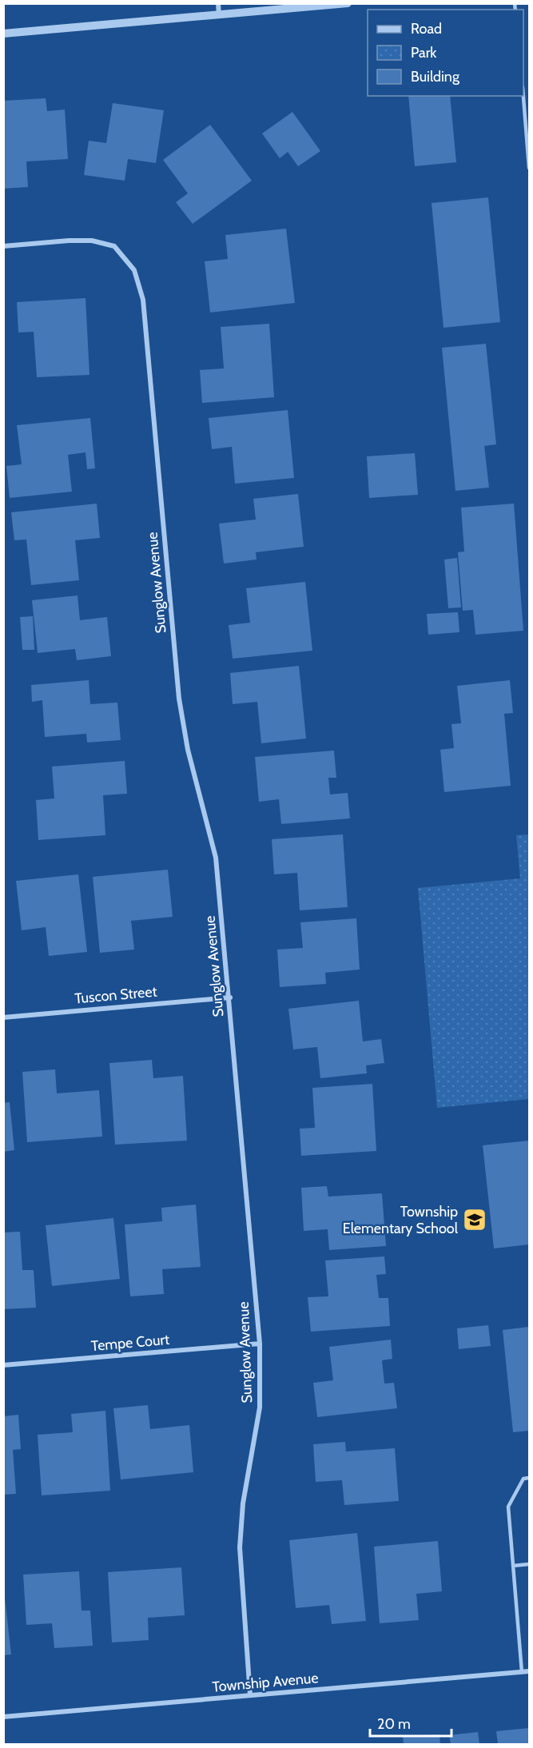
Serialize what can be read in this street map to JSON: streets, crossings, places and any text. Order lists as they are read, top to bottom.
{
  "streets": {
    "street": [
      "Sunglow Avenue",
      "Tuscon Street",
      "Tempe Court",
      "Township Avenue"
    ]
  },
  "crossings": [
    ["Sunglow Avenue", "Tuscon Street"],
    ["Sunglow Avenue", "Tempe Court"],
    ["Sunglow Avenue", "Township Avenue"]
  ],
  "places": {
    "school or university": ["Township Elementary School"]
  },
  "legend": ["Road", "Park", "Building"],
  "scale_bar": "20 m"
}
